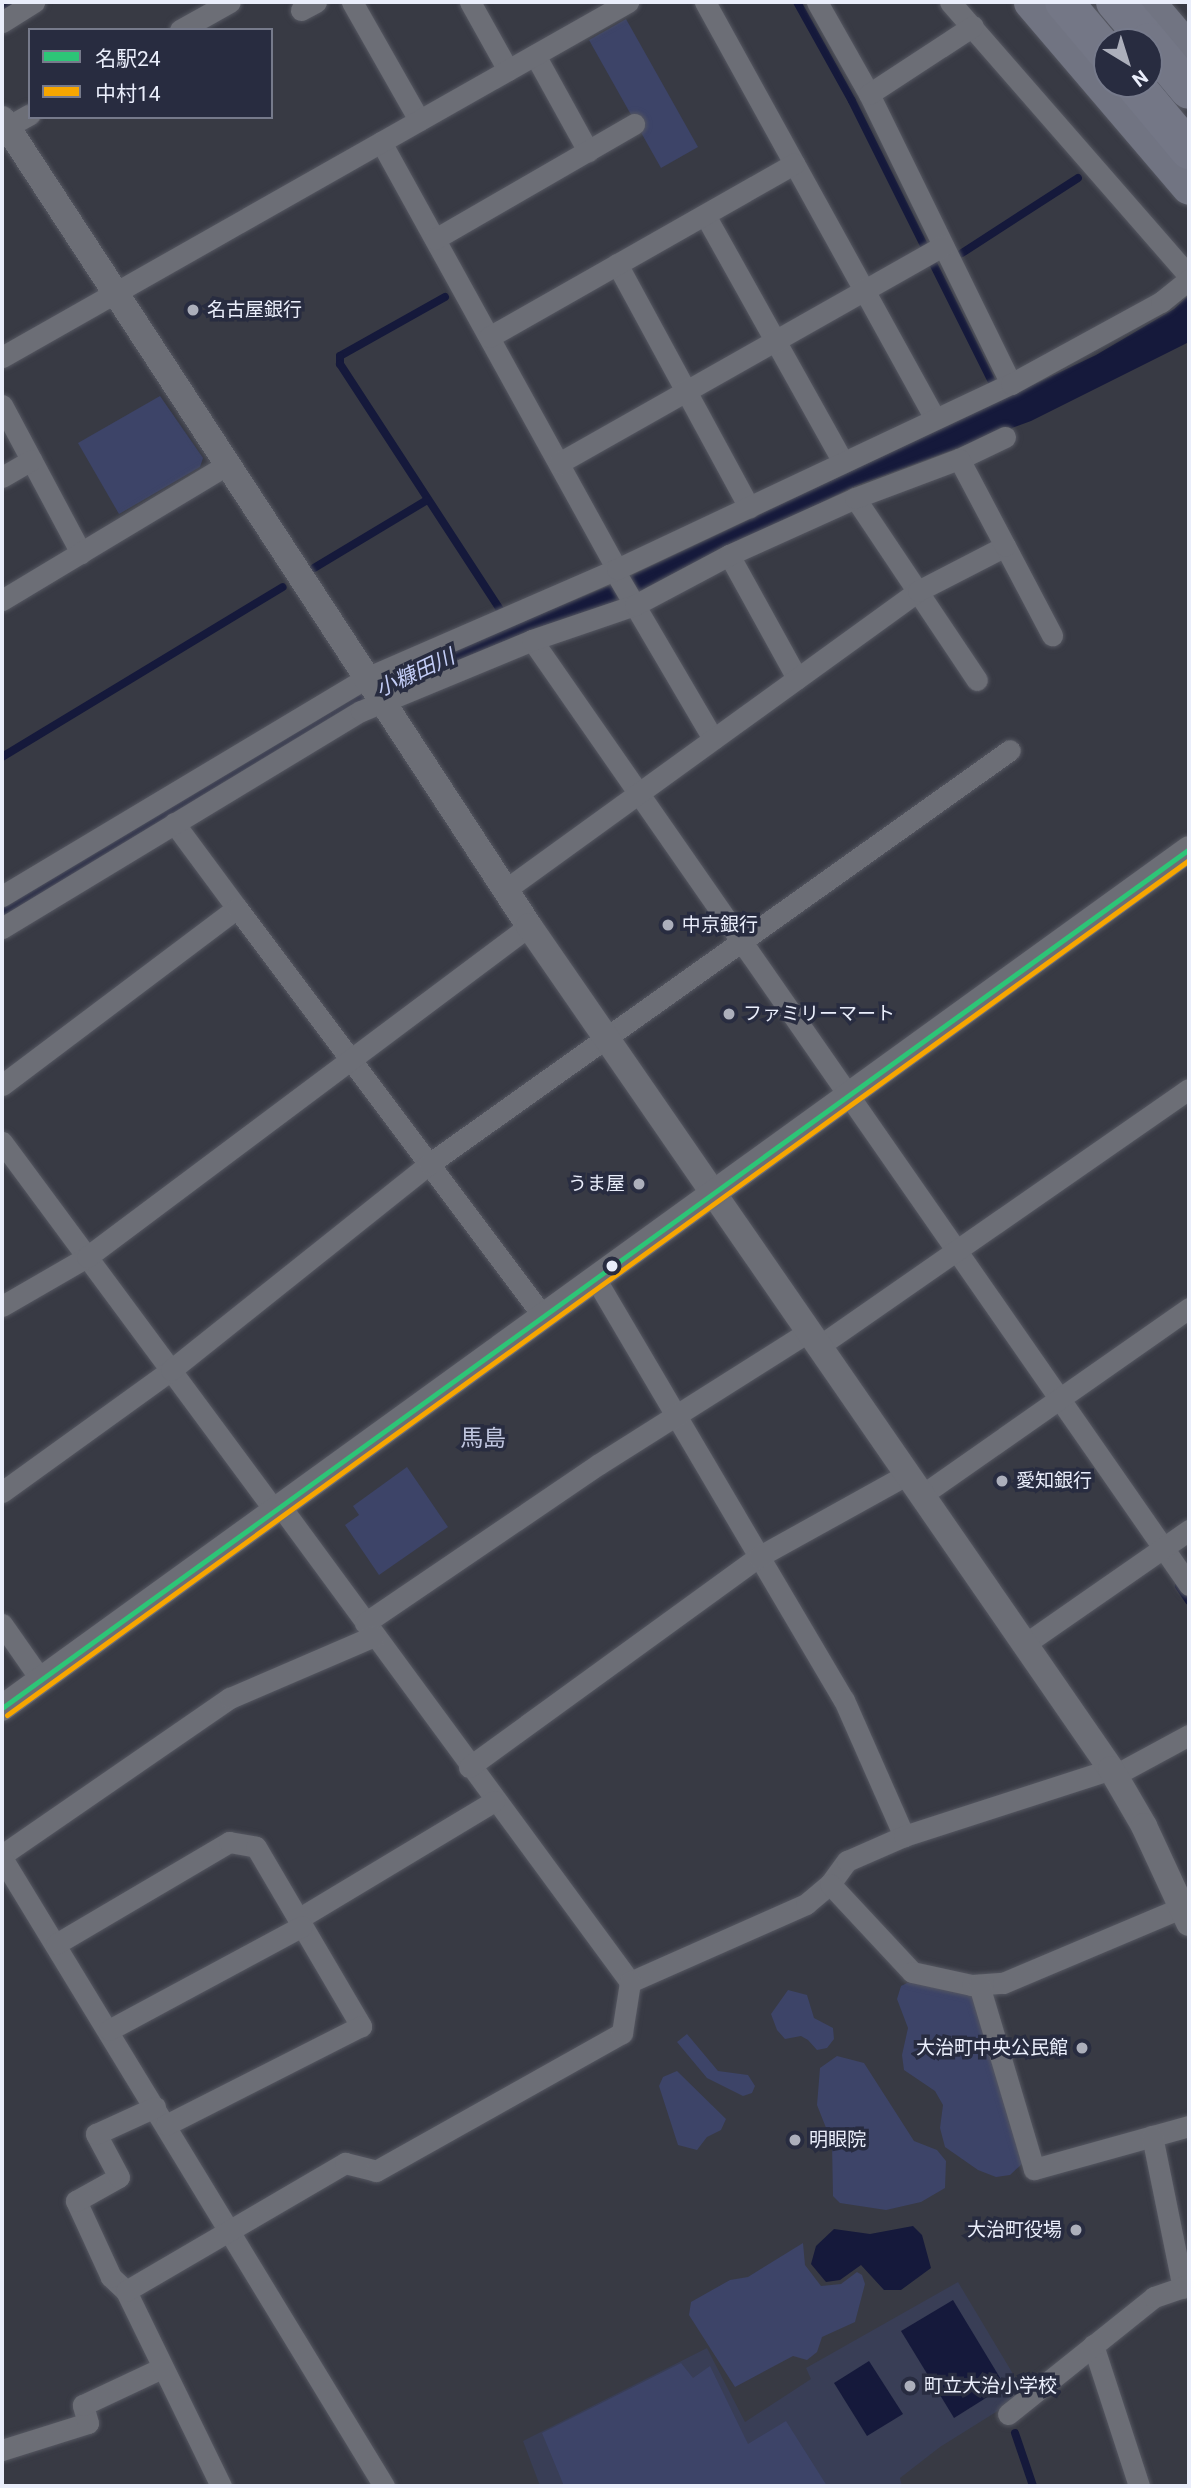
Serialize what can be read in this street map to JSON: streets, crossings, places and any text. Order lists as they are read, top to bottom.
{
  "districts": ["馬島"],
  "water": ["小糠田川"],
  "places": [
    "名古屋銀行",
    "中京銀行",
    "ファミリーマート",
    "うま屋",
    "愛知銀行",
    "大治町中央公民館",
    "明眼院",
    "大治町役場",
    "町立大治小学校"
  ],
  "lines": ["transit line 名駅24", "transit line 中村14"],
  "legend": ["名駅24", "中村14"],
  "north": "bottom right"
}
